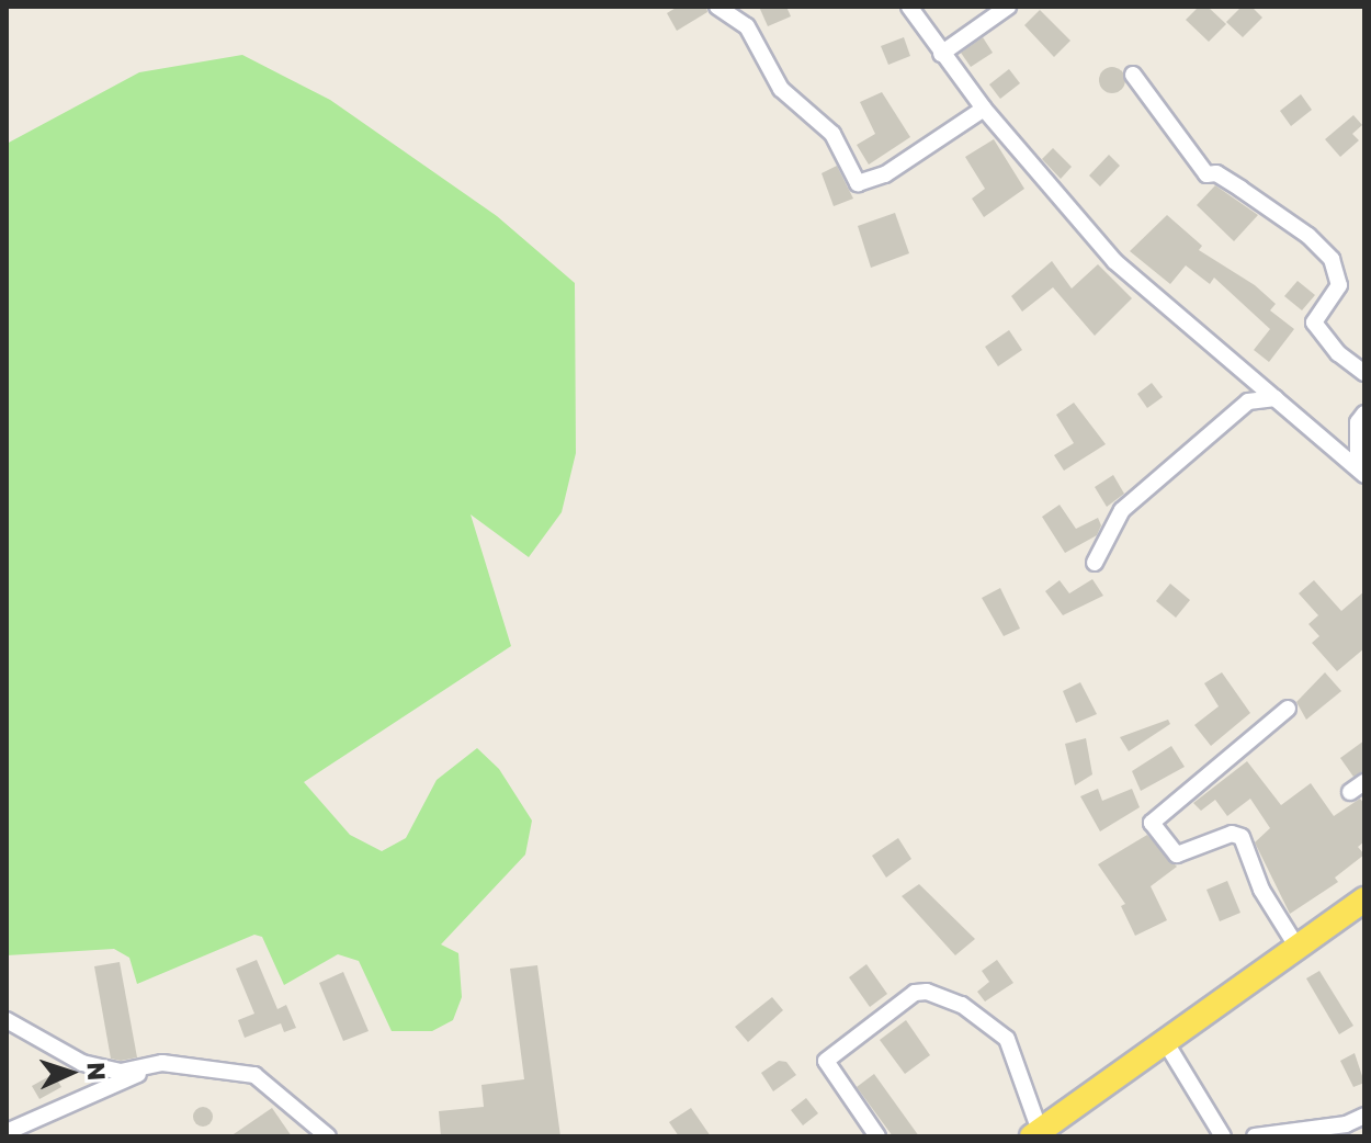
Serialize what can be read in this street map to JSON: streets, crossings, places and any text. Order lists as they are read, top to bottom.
{
  "north": "right"
}
